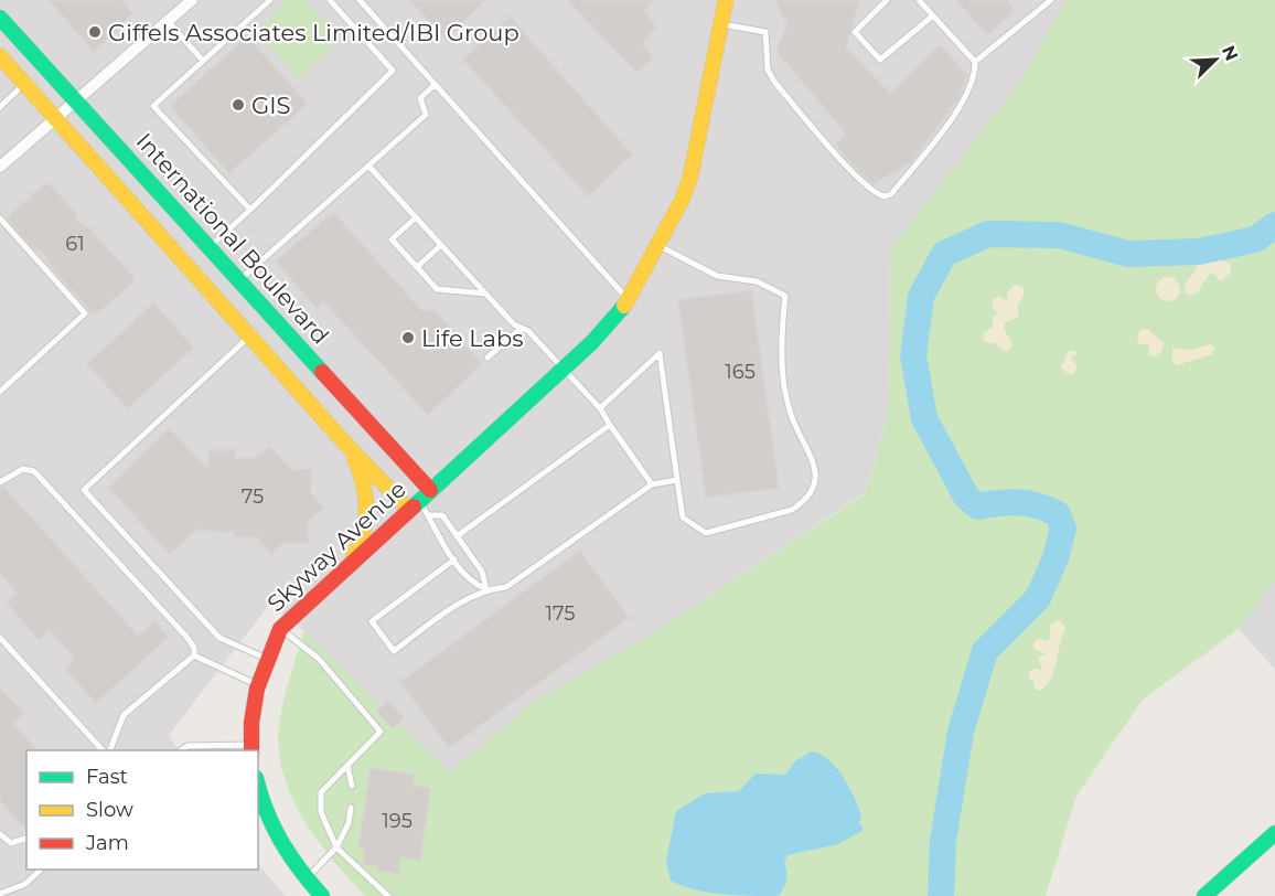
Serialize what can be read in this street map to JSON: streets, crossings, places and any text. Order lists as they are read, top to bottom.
{
  "streets": {
    "street": ["International Boulevard", "Skyway Avenue"]
  },
  "crossings": [
    ["International Boulevard", "Skyway Avenue"]
  ],
  "places": ["Giffels Associates Limited/IBI Group", "GIS", "Life Labs"],
  "house_numbers": [
    "61",
    "165",
    "75",
    "175",
    "195"
  ],
  "legend": ["Fast", "Slow", "Jam"],
  "north": "top right"
}
